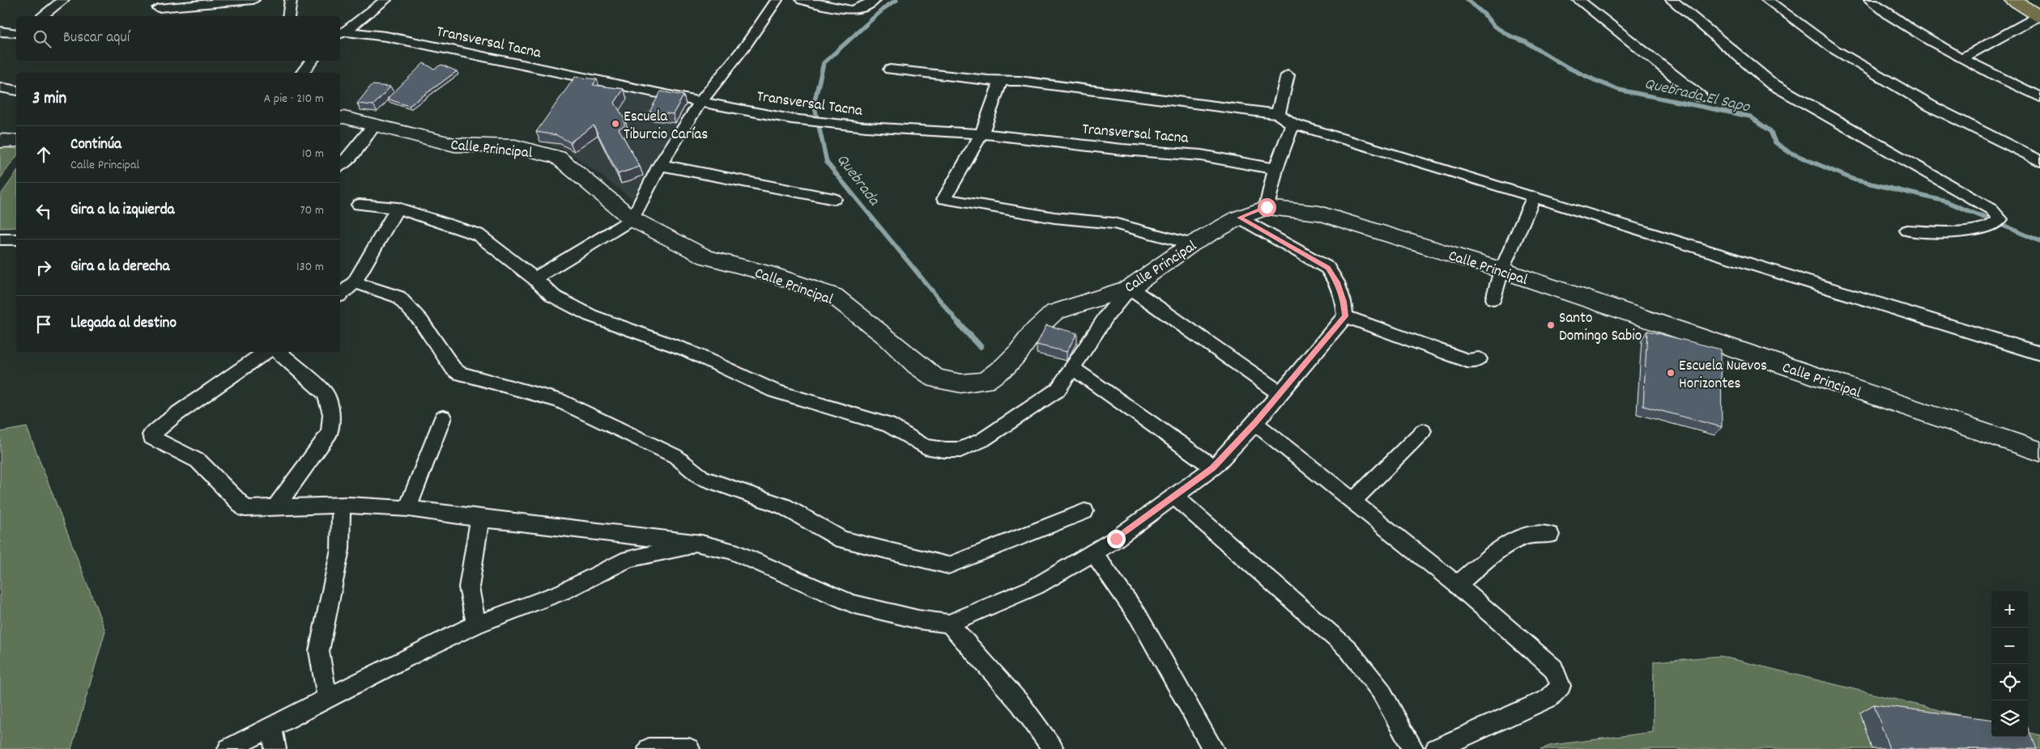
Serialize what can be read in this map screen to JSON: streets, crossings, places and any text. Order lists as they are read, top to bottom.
{
  "streets": {
    "street": ["Transversal Tacna", "Calle Principal"]
  },
  "water": ["Quebrada El Sapo", "Quebrada"],
  "places": ["Escuela Tiburcio Carías", "Santo Domingo Sabio", "Escuela Nuevos Horizontes"],
  "page": {
    "search": "Buscar aquí",
    "heading": ["3 min", "A pie · 210 m"],
    "list": [
      ["Continúa", "Calle Principal", "10 m"],
      ["Gira a la izquierda", "70 m"],
      ["Gira a la derecha", "130 m"],
      "Llegada al destino"
    ],
    "map_buttons": ["+", "−"]
  }
}
